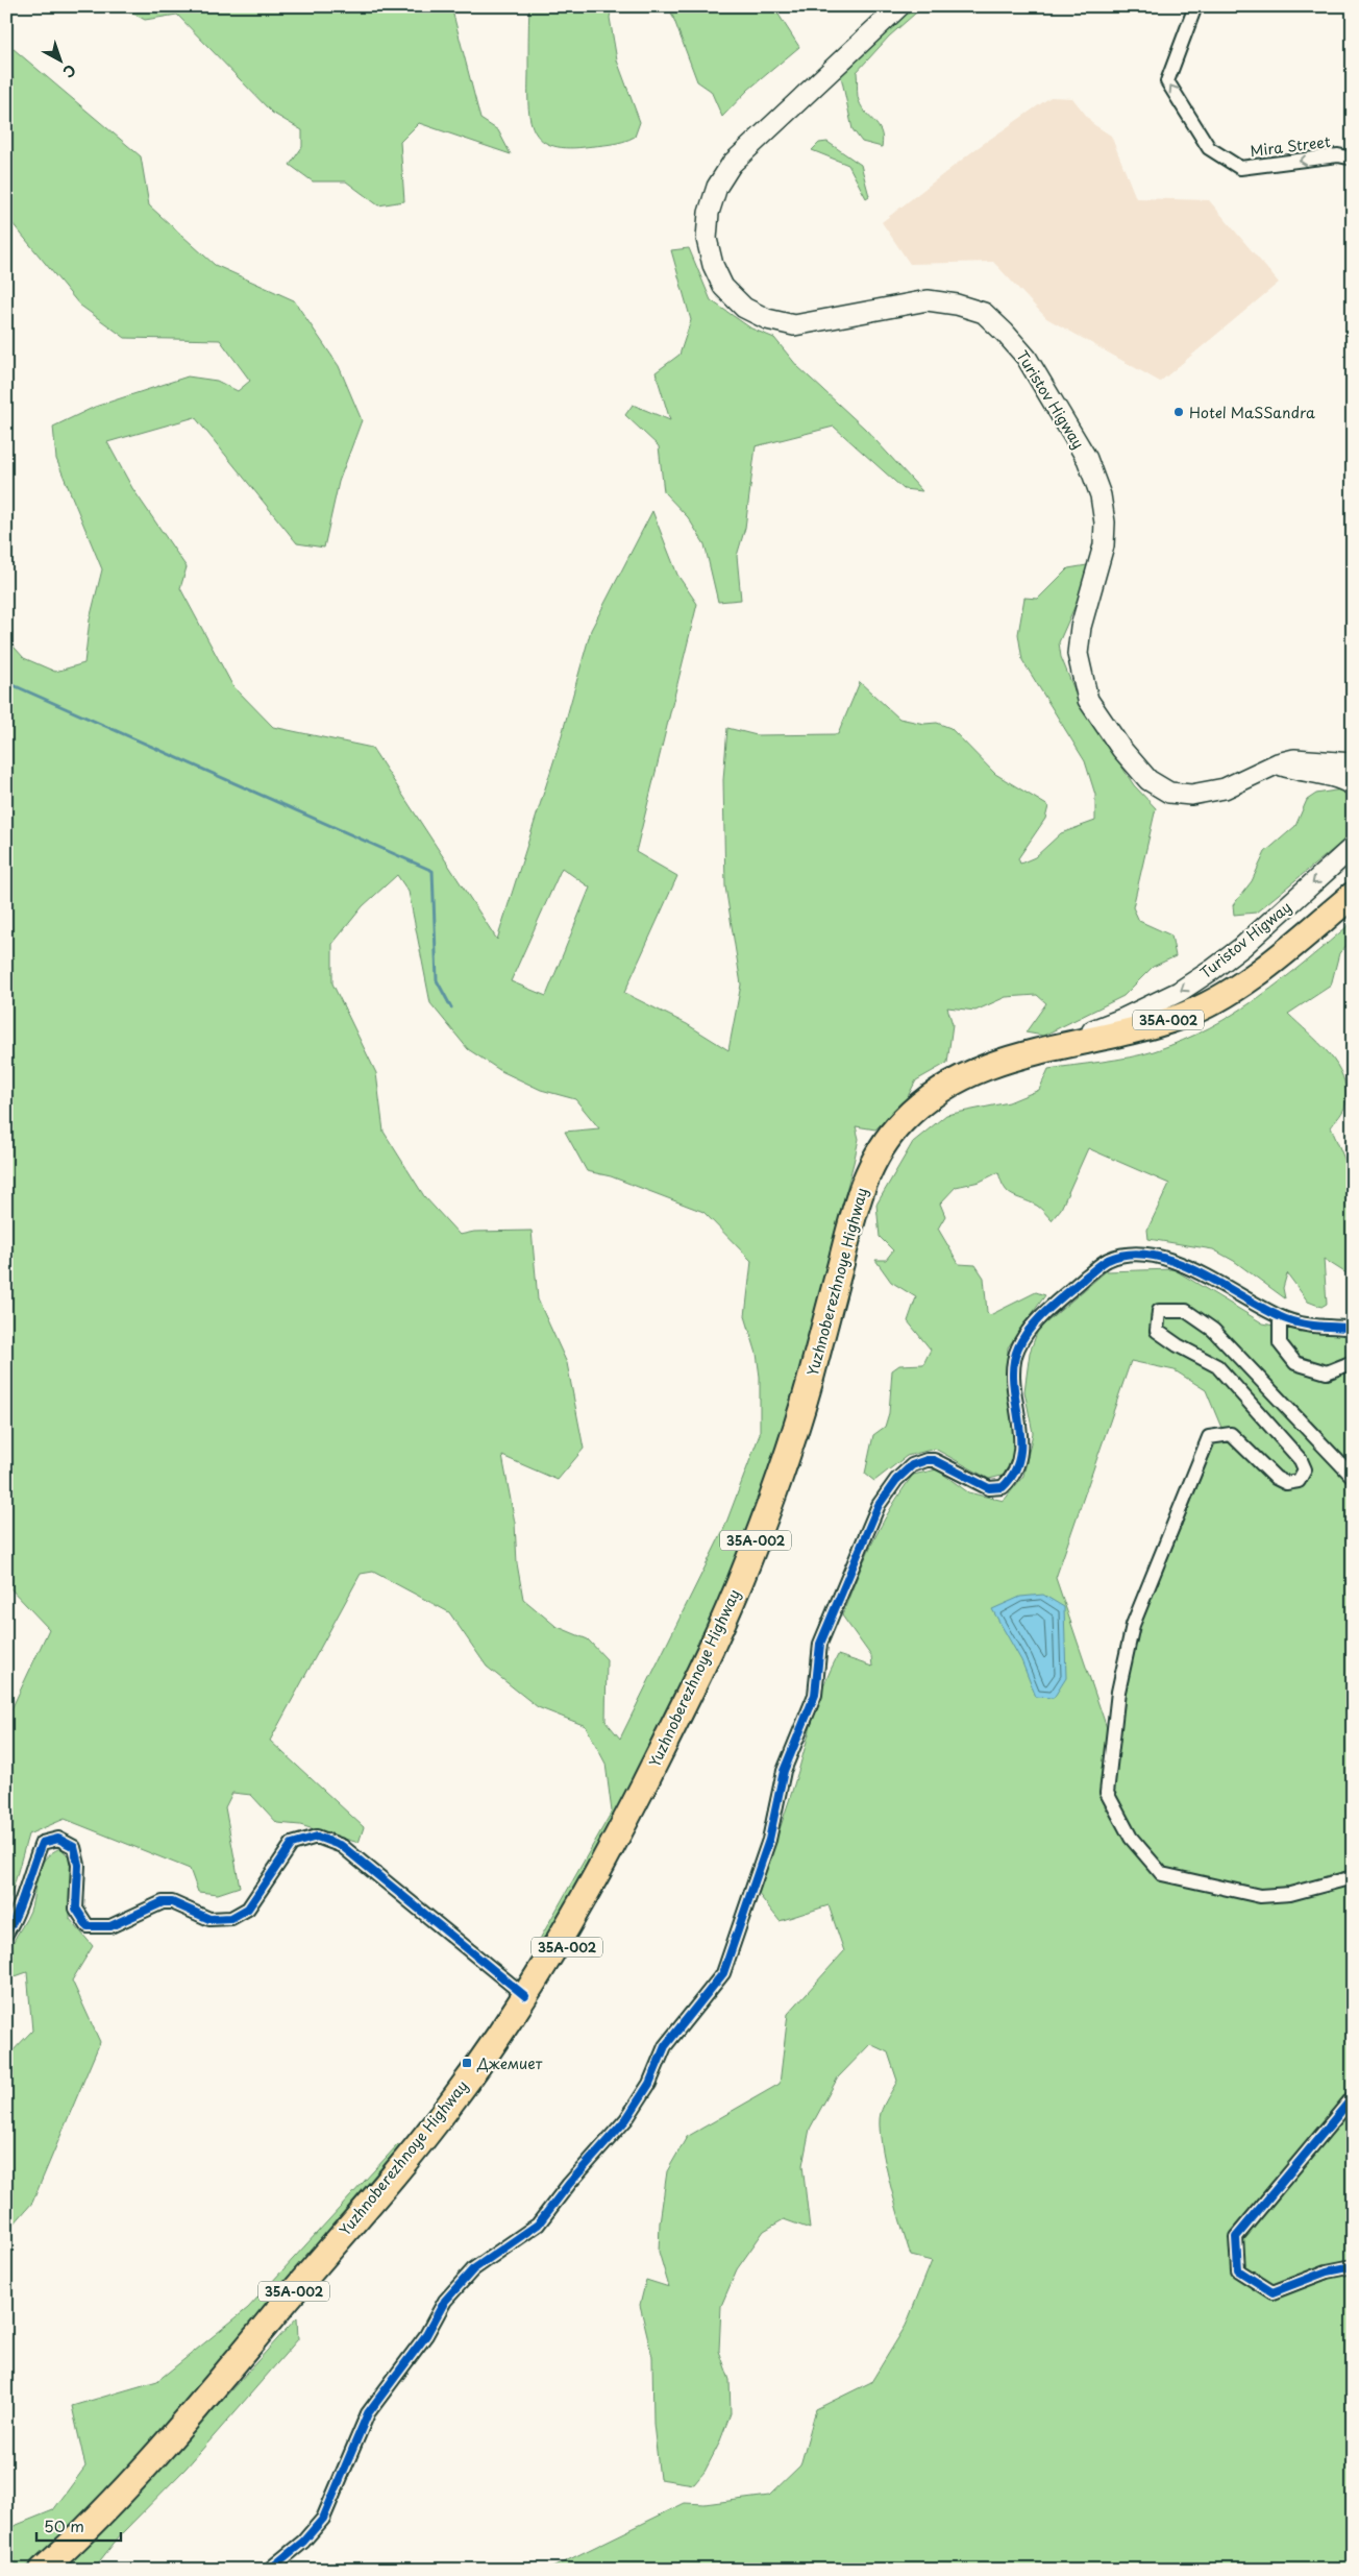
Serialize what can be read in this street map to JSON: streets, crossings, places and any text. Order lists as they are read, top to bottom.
{
  "streets": {
    "highway": ["35А-002", "Yuzhnoberezhnoye Highway"],
    "main road": ["Turistov Higway"],
    "street": ["Mira Street"]
  },
  "crossings": [
    ["Turistov Higway", "Yuzhnoberezhnoye Highway"]
  ],
  "places": {
    "other": ["Hotel MaSSandra"],
    "transit": ["Джемиет"]
  },
  "scale_bar": "50 m",
  "north": "bottom right"
}
